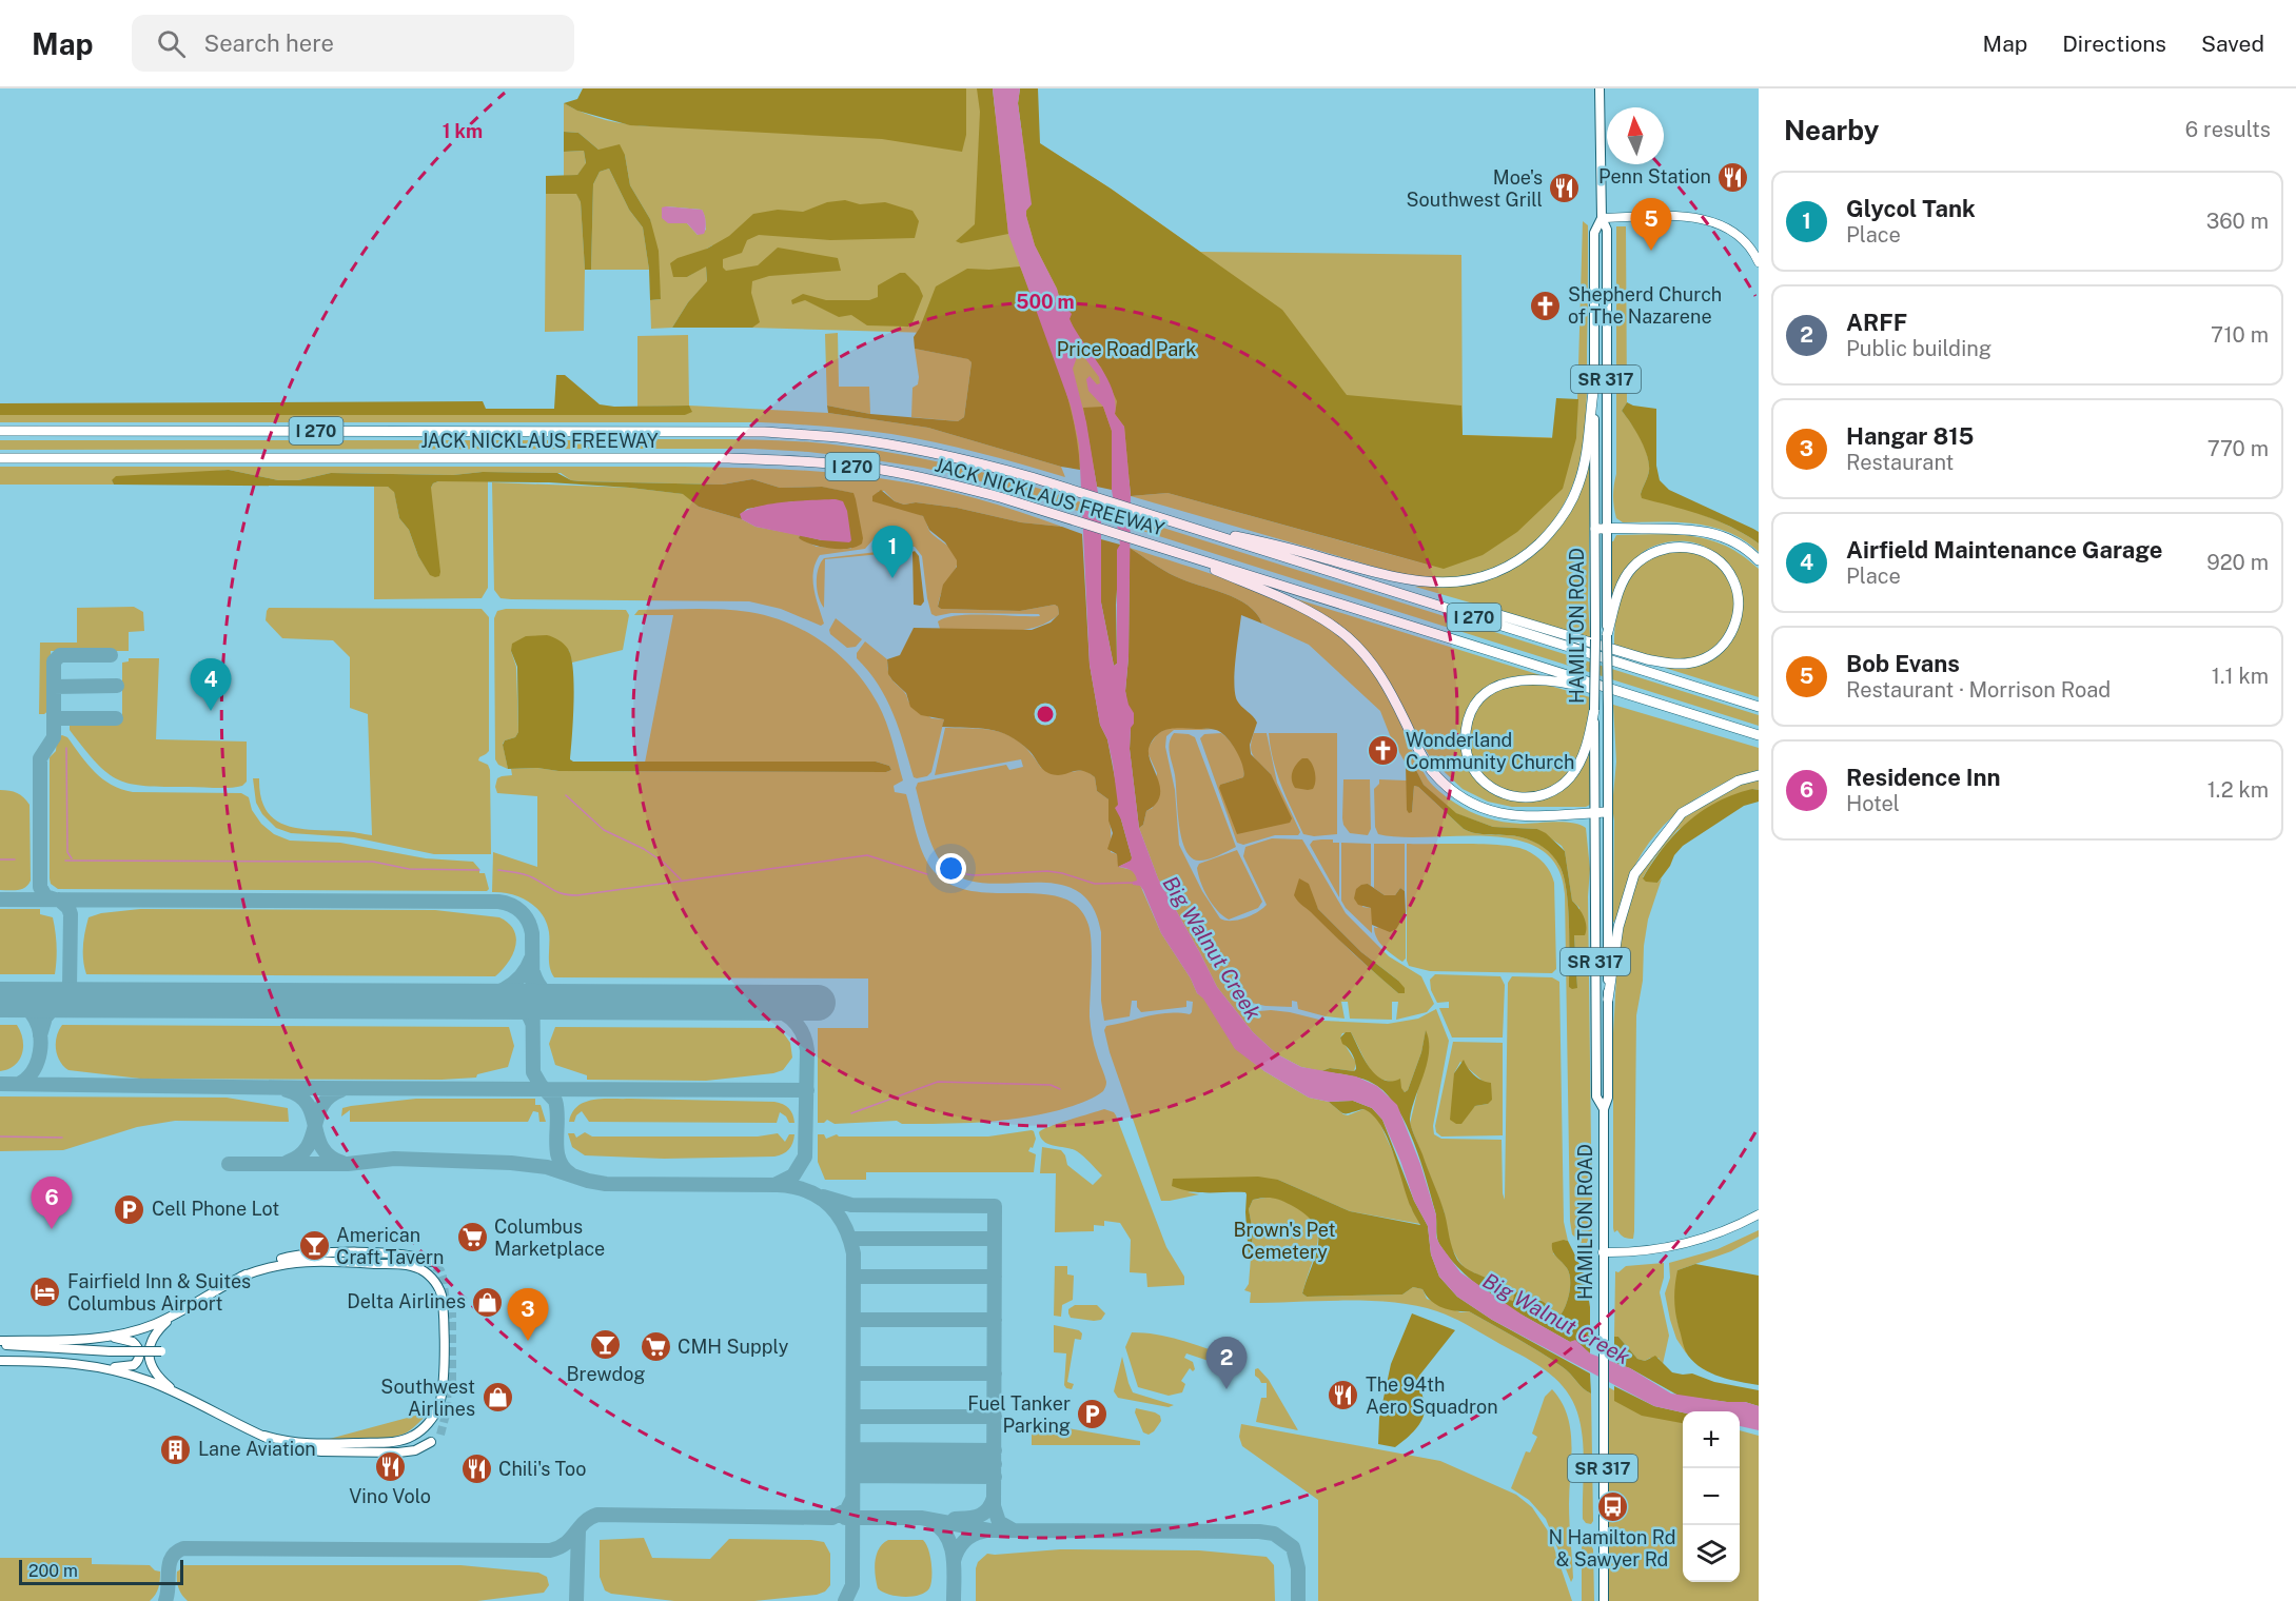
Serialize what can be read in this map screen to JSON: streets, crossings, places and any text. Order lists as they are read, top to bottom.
{
  "streets": {
    "highway": ["I 270", "JACK NICKLAUS FREEWAY"],
    "main road": ["SR 317", "HAMILTON ROAD"]
  },
  "water": ["Big Walnut Creek"],
  "parks": ["Price Road Park", "Brown's Pet Cemetery"],
  "places": {
    "restaurant": [
      "Penn Station",
      "Moe's Southwest Grill",
      "The 94th Aero Squadron",
      "Vino Volo",
      "Chili's Too"
    ],
    "church": ["Shepherd Church of The Nazarene", "Wonderland Community Church"],
    "parking": ["Cell Phone Lot", "Fuel Tanker Parking"],
    "supermarket": ["Columbus Marketplace", "CMH Supply"],
    "bar": ["American Craft Tavern", "Brewdog"],
    "hotel": ["Fairfield Inn & Suites Columbus Airport"],
    "shop": ["Delta Airlines", "Southwest Airlines"],
    "building": ["Lane Aviation"],
    "bus stop": ["N Hamilton Rd & Sawyer Rd"]
  },
  "scale_bar": "200 m",
  "north": "top",
  "page": {
    "header": "Map",
    "search": "Search here",
    "nav": ["Map", "Directions", "Saved"],
    "heading": ["Nearby", "6 results"],
    "list": [
      {
        "mark": "1",
        "name": "Glycol Tank",
        "note": "Place",
        "value": "360 m"
      },
      {
        "mark": "2",
        "name": "ARFF",
        "note": "Public building",
        "value": "710 m"
      },
      {
        "mark": "3",
        "name": "Hangar 815",
        "note": "Restaurant",
        "value": "770 m"
      },
      {
        "mark": "4",
        "name": "Airfield Maintenance Garage",
        "note": "Place",
        "value": "920 m"
      },
      {
        "mark": "5",
        "name": "Bob Evans",
        "note": "Restaurant · Morrison Road",
        "value": "1.1 km"
      },
      {
        "mark": "6",
        "name": "Residence Inn",
        "note": "Hotel",
        "value": "1.2 km"
      }
    ],
    "pins": [
      "5",
      "1",
      "4",
      "6",
      "3",
      "2"
    ],
    "map_buttons": ["+", "−"],
    "scale": "200 m"
  },
  "rings": ["1 km", "500 m"]
}
